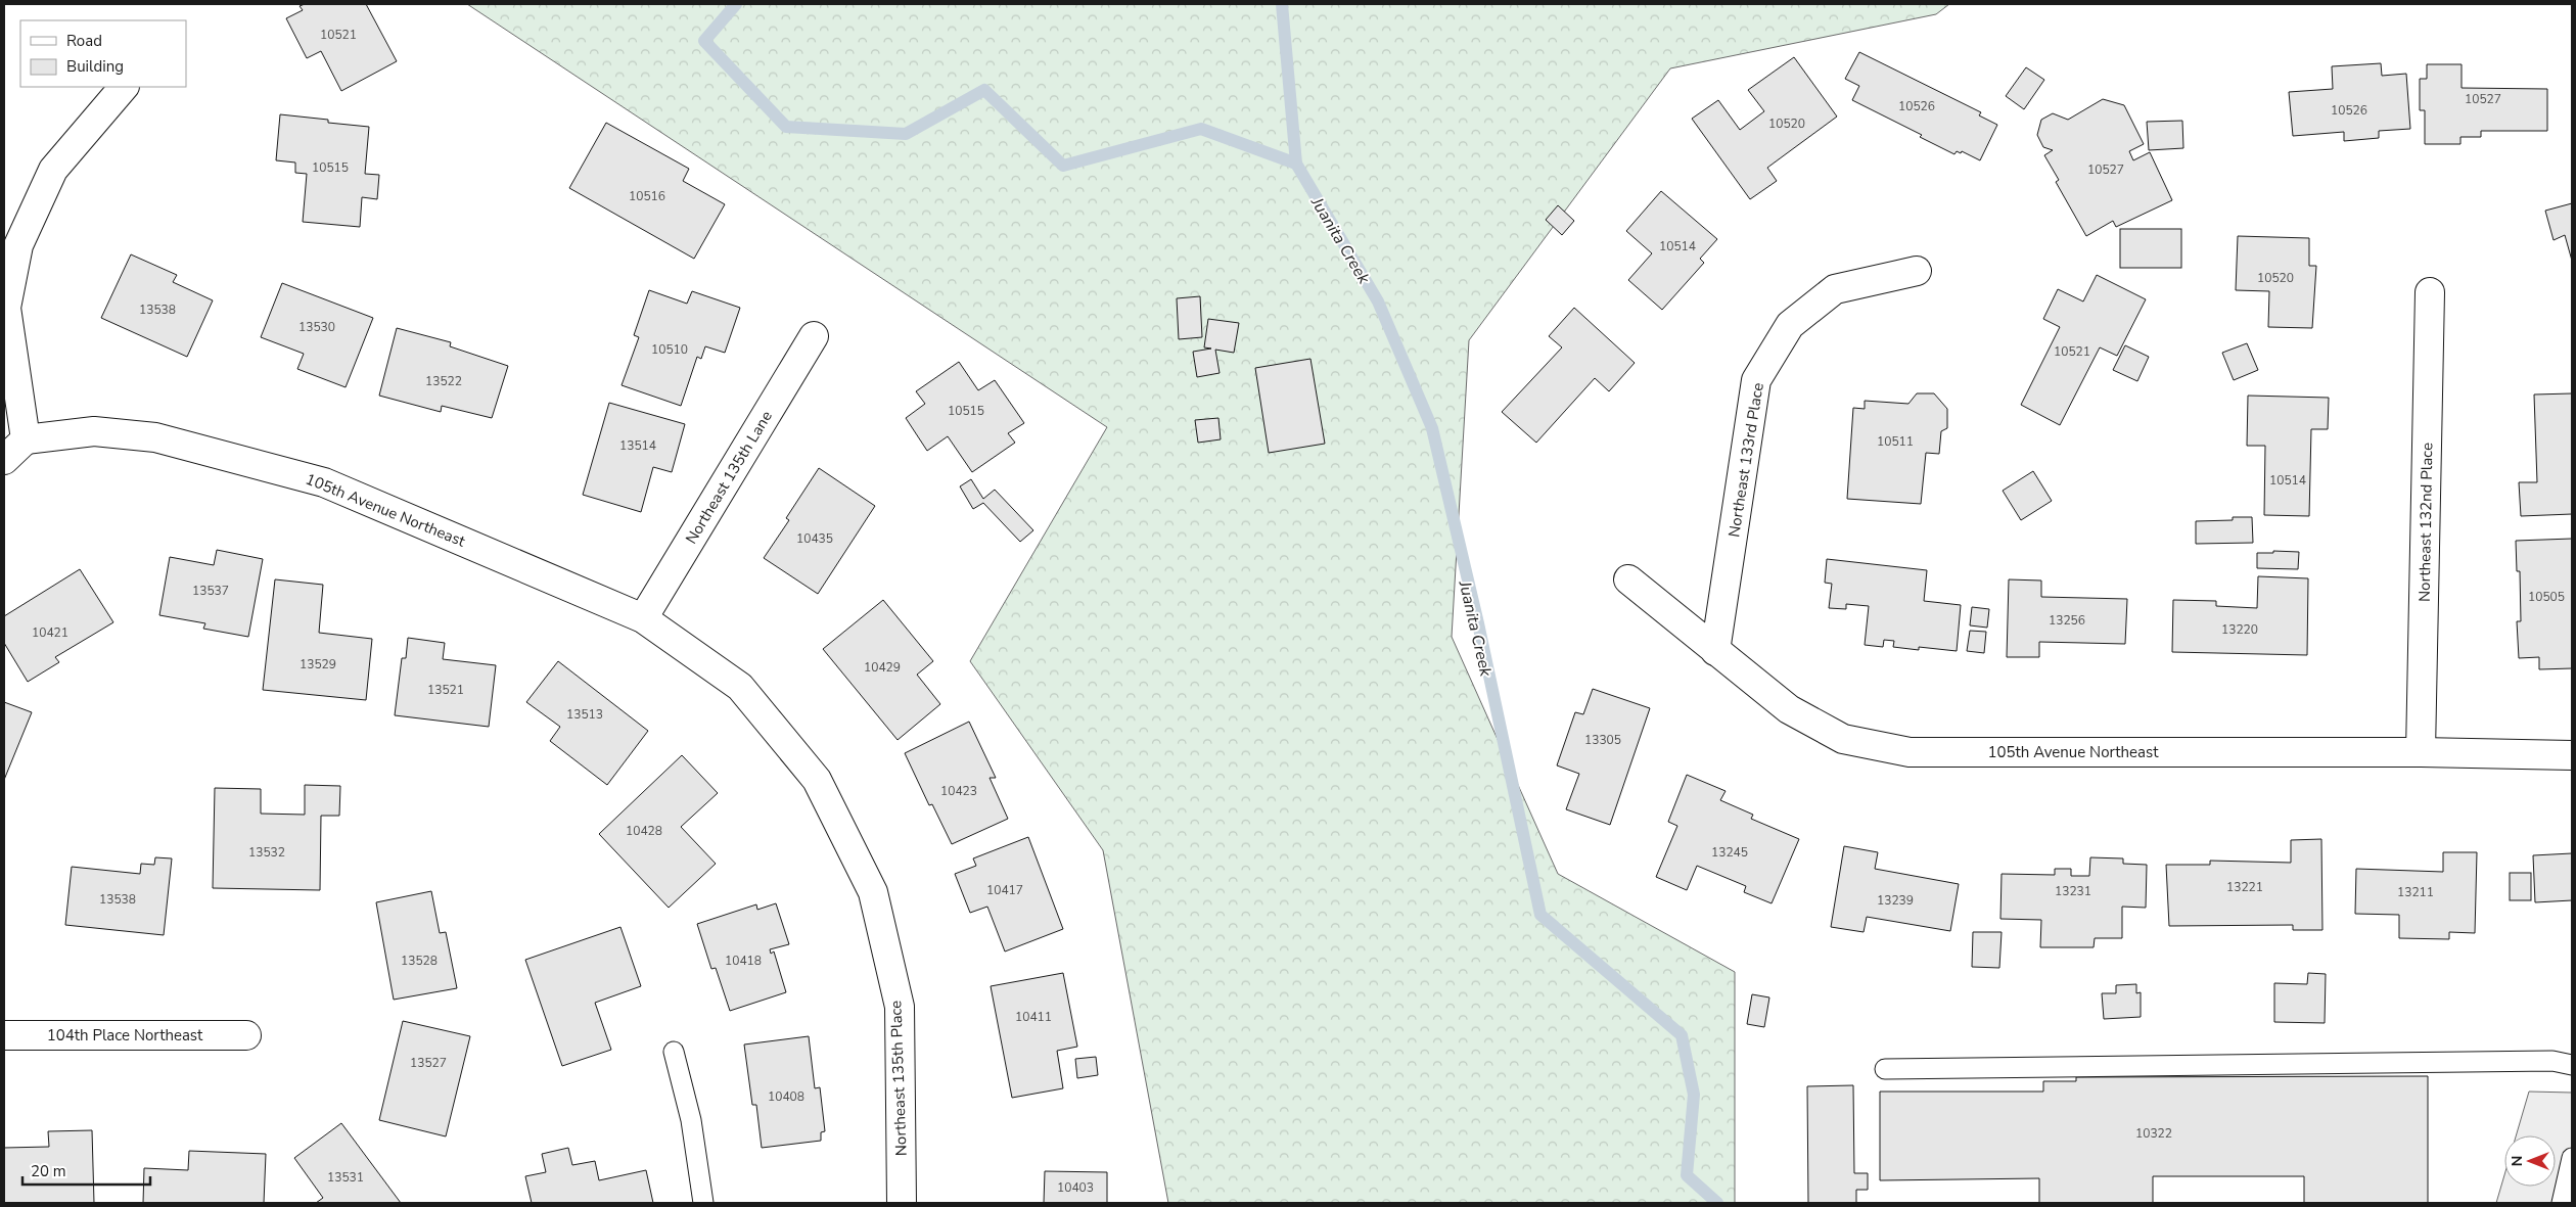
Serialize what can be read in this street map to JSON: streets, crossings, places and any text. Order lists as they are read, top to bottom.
{
  "streets": {
    "street": [
      "Northeast 133rd Place",
      "Northeast 135th Lane",
      "105th Avenue Northeast",
      "Northeast 132nd Place",
      "104th Place Northeast",
      "Northeast 135th Place"
    ]
  },
  "crossings": [
    ["Northeast 133rd Place", "105th Avenue Northeast"],
    ["Northeast 135th Lane", "105th Avenue Northeast"],
    ["Northeast 135th Lane", "Northeast 135th Place"],
    ["105th Avenue Northeast", "Northeast 132nd Place"],
    ["105th Avenue Northeast", "Northeast 135th Place"]
  ],
  "water": ["Juanita Creek"],
  "house_numbers": [
    "10521",
    "10527",
    "10526",
    "10526",
    "10520",
    "10515",
    "10527",
    "10516",
    "10514",
    "10520",
    "13538",
    "13530",
    "10510",
    "10521",
    "13522",
    "10515",
    "10511",
    "13514",
    "10514",
    "10435",
    "13537",
    "10505",
    "13256",
    "13220",
    "10421",
    "13529",
    "10429",
    "13521",
    "13513",
    "13305",
    "10423",
    "10428",
    "13532",
    "13245",
    "13221",
    "10417",
    "13231",
    "13211",
    "13538",
    "13239",
    "13528",
    "10418",
    "10411",
    "13527",
    "10408",
    "10322",
    "13531",
    "10403"
  ],
  "legend": ["Road", "Building"],
  "scale_bar": "20 m",
  "north": "left"
}
